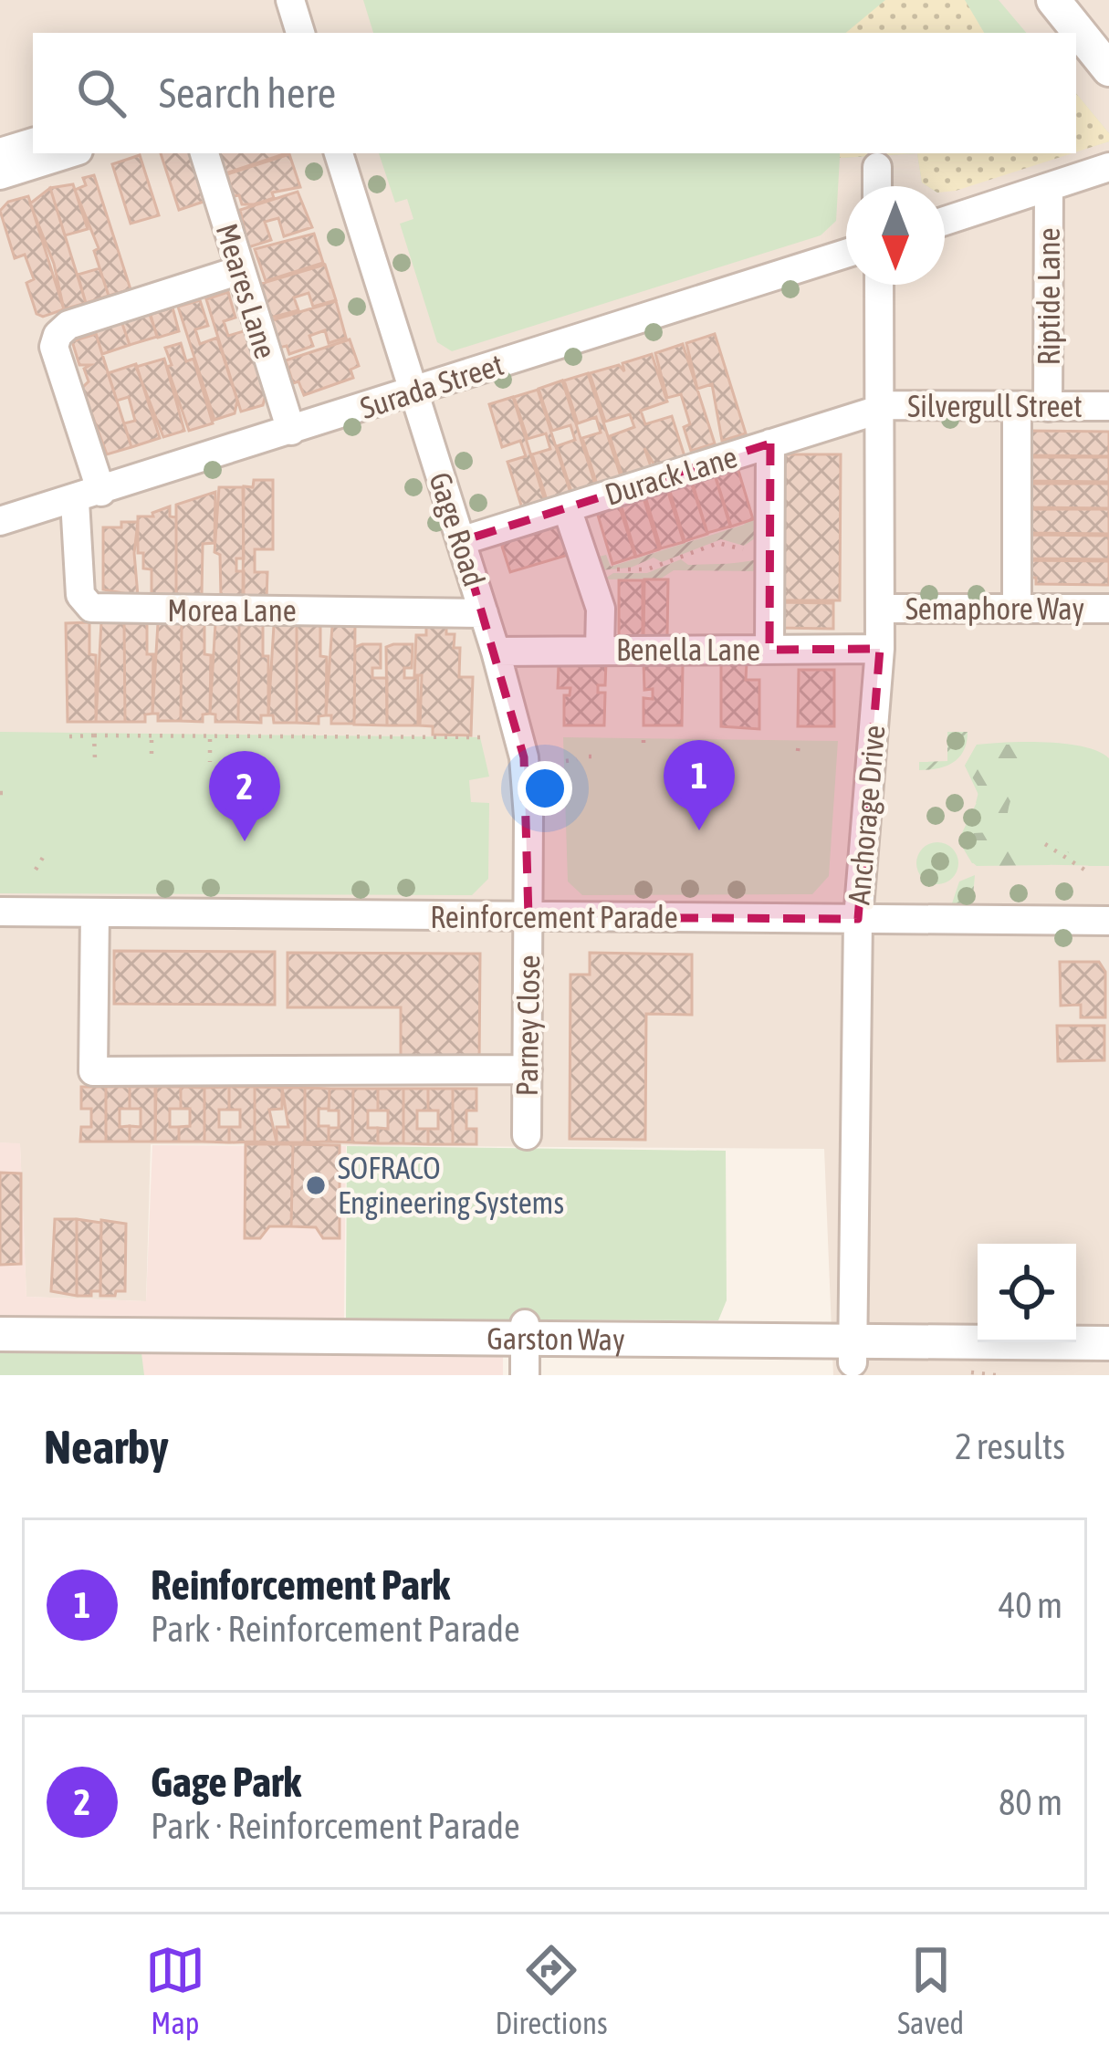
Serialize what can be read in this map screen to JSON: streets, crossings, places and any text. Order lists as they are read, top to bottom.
{
  "streets": {
    "street": [
      "Meares Lane",
      "Riptide Lane",
      "Surada Street",
      "Silvergull Street",
      "Durack Lane",
      "Gage Road",
      "Semaphore Way",
      "Morea Lane",
      "Benella Lane",
      "Anchorage Drive",
      "Reinforcement Parade",
      "Parney Close",
      "Garston Way"
    ]
  },
  "crossings": [
    ["Meares Lane", "Surada Street"],
    ["Meares Lane", "Morea Lane"],
    ["Riptide Lane", "Silvergull Street"],
    ["Surada Street", "Gage Road"],
    ["Surada Street", "Morea Lane"],
    ["Silvergull Street", "Durack Lane"],
    ["Silvergull Street", "Anchorage Drive"],
    ["Durack Lane", "Gage Road"],
    ["Durack Lane", "Anchorage Drive"],
    ["Gage Road", "Morea Lane"],
    ["Gage Road", "Benella Lane"],
    ["Gage Road", "Reinforcement Parade"],
    ["Gage Road", "Parney Close"],
    ["Semaphore Way", "Anchorage Drive"],
    ["Benella Lane", "Anchorage Drive"],
    ["Anchorage Drive", "Reinforcement Parade"],
    ["Anchorage Drive", "Garston Way"],
    ["Reinforcement Parade", "Parney Close"]
  ],
  "places": ["SOFRACO Engineering Systems"],
  "north": "bottom",
  "page": {
    "search": "Search here",
    "pins": ["1", "2"],
    "heading": ["Nearby", "2 results"],
    "list": [
      {
        "mark": "1",
        "name": "Reinforcement Park",
        "note": "Park · Reinforcement Parade",
        "value": "40 m"
      },
      {
        "mark": "2",
        "name": "Gage Park",
        "note": "Park · Reinforcement Parade",
        "value": "80 m"
      }
    ],
    "nav": ["Map", "Directions", "Saved"]
  }
}
